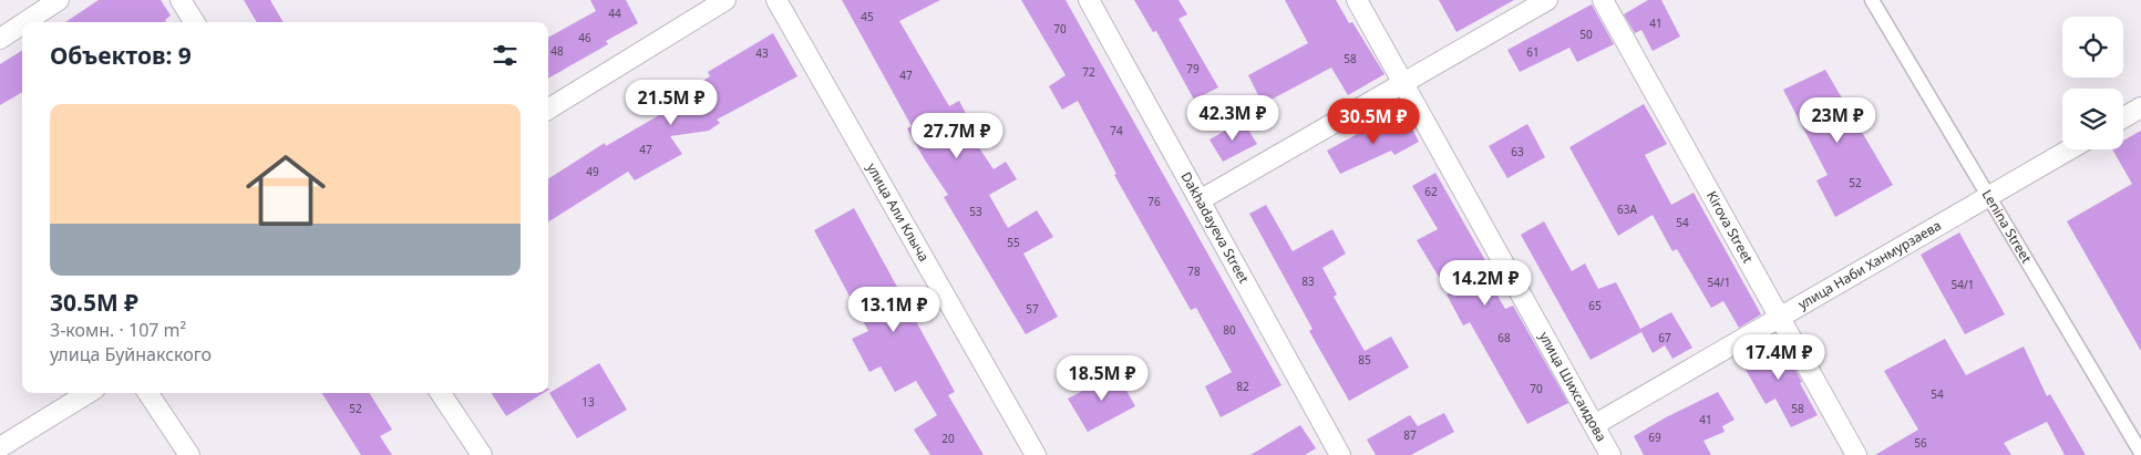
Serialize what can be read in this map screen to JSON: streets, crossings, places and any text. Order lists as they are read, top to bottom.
{
  "streets": {
    "street": [
      "улица Али Клыча",
      "Dakhadayeva Street",
      "Kirova Street",
      "Lenina Street",
      "улица Наби Ханмурзаева",
      "улица Шихсаидова"
    ]
  },
  "crossings": [
    ["Kirova Street", "улица Наби Ханмурзаева"],
    ["Lenina Street", "улица Наби Ханмурзаева"],
    ["улица Наби Ханмурзаева", "улица Шихсаидова"]
  ],
  "house_numbers": [
    "44",
    "45",
    "41",
    "70",
    "50",
    "46",
    "48",
    "61",
    "43",
    "58",
    "79",
    "72",
    "47",
    "74",
    "47",
    "63",
    "49",
    "52",
    "62",
    "76",
    "63А",
    "53",
    "54",
    "55",
    "78",
    "83",
    "54/1",
    "54/1",
    "65",
    "57",
    "80",
    "68",
    "67",
    "85",
    "82",
    "70",
    "54",
    "13",
    "52",
    "58",
    "41",
    "87",
    "69",
    "20",
    "56"
  ],
  "page": {
    "heading": "Объектов: 9",
    "price": [
      "21.5M ₽",
      "42.3M ₽",
      "23M ₽",
      "30.5M ₽",
      "27.7M ₽",
      "14.2M ₽",
      "13.1M ₽",
      "17.4M ₽",
      "18.5M ₽"
    ],
    "list": [
      {
        "name": "30.5M ₽",
        "note": "3-комн. · 107 m² · улица Буйнакского"
      }
    ]
  }
}
